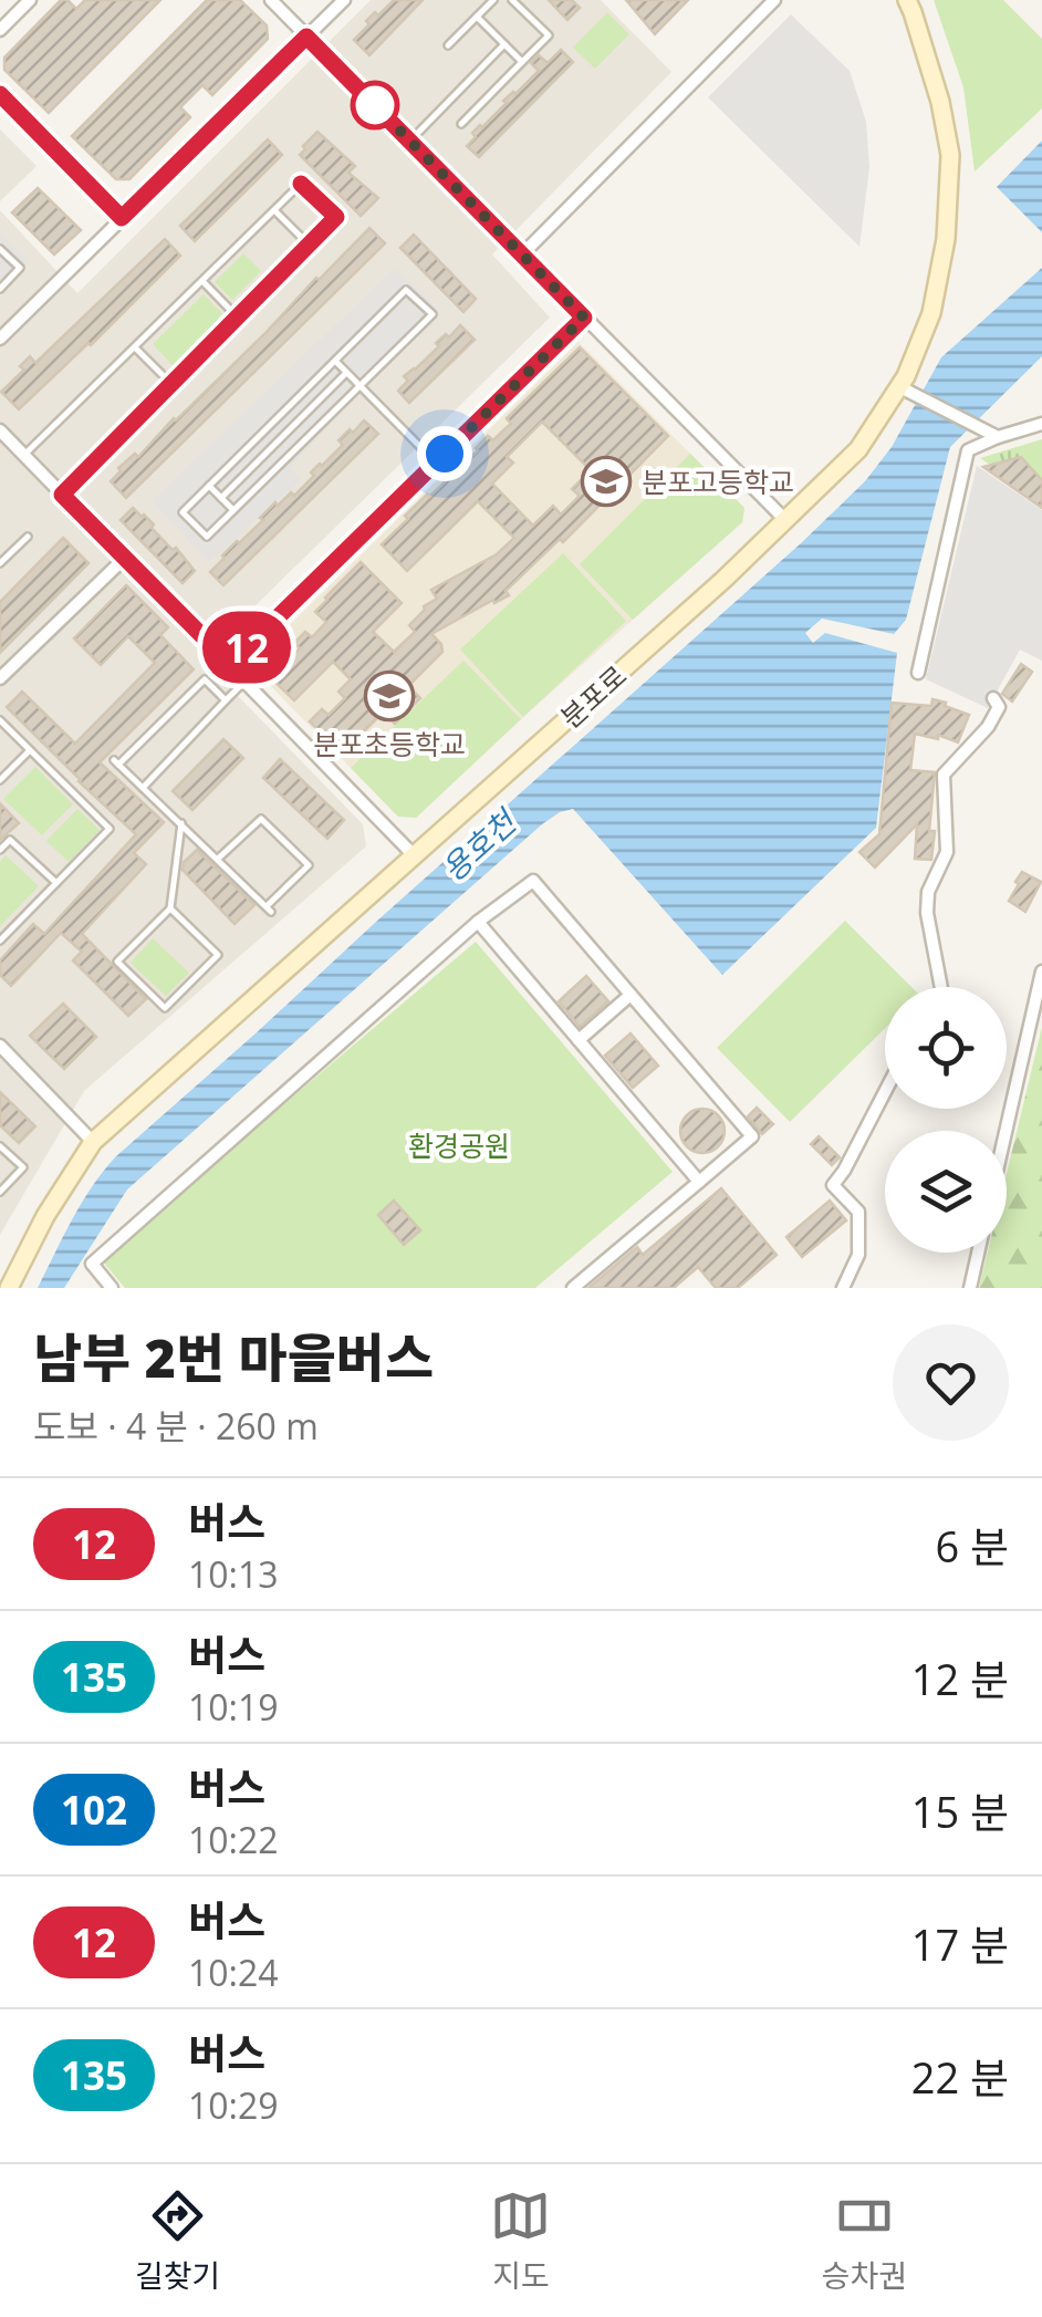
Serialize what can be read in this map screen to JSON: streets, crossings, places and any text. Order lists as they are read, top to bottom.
{
  "streets": {
    "main road": ["분포로"]
  },
  "water": ["용호천"],
  "parks": ["환경공원"],
  "places": {
    "school or university": ["분포고등학교", "분포초등학교"]
  },
  "lines": ["bus line 12"],
  "page": {
    "on_map": "12",
    "heading": ["남부 2번 마을버스", "도보 · 4 분 · 260 m"],
    "list": [
      {
        "mark": "12",
        "name": "버스",
        "note": "10:13",
        "value": "6 분"
      },
      {
        "mark": "135",
        "name": "버스",
        "note": "10:19",
        "value": "12 분"
      },
      {
        "mark": "102",
        "name": "버스",
        "note": "10:22",
        "value": "15 분"
      },
      {
        "mark": "12",
        "name": "버스",
        "note": "10:24",
        "value": "17 분"
      },
      {
        "mark": "135",
        "name": "버스",
        "note": "10:29",
        "value": "22 분"
      }
    ],
    "tabs": ["길찾기", "지도", "승차권"]
  }
}
